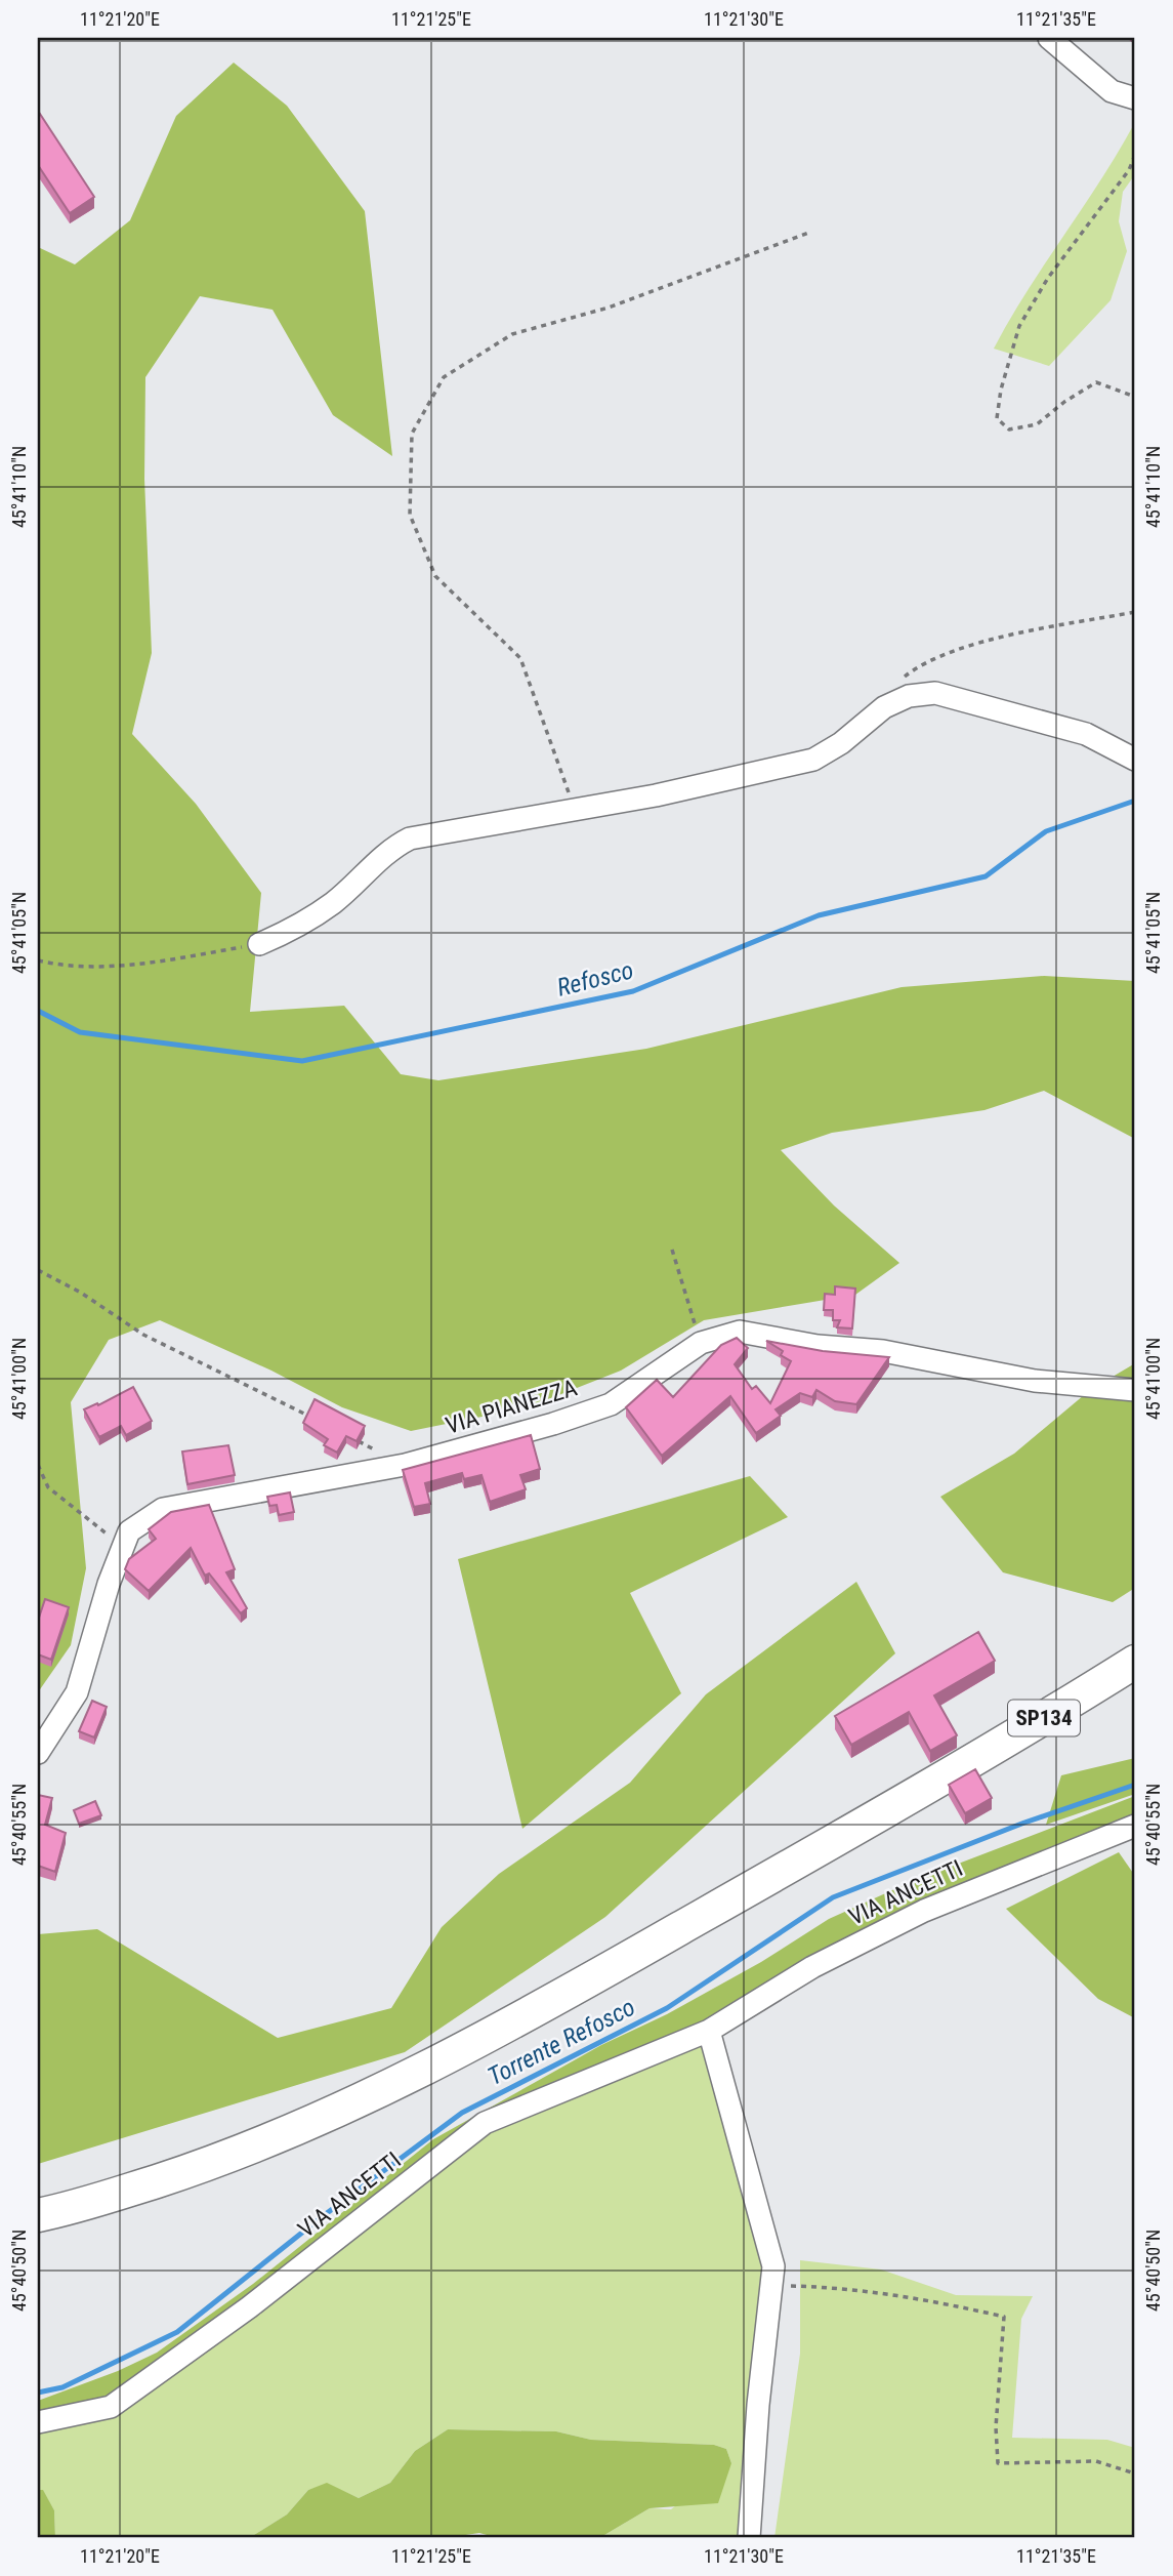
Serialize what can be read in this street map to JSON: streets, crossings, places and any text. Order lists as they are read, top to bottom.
{
  "streets": {
    "highway": ["SP134"],
    "street": ["VIA PIANEZZA", "VIA ANCETTI"]
  },
  "water": ["Refosco", "Torrente Refosco"],
  "coordinates": [
    "11°21'20\"E",
    "11°21'25\"E",
    "11°21'30\"E",
    "11°21'35\"E",
    "45°41'10\"N",
    "45°41'05\"N",
    "45°41'00\"N",
    "45°40'55\"N",
    "45°40'50\"N"
  ]
}
